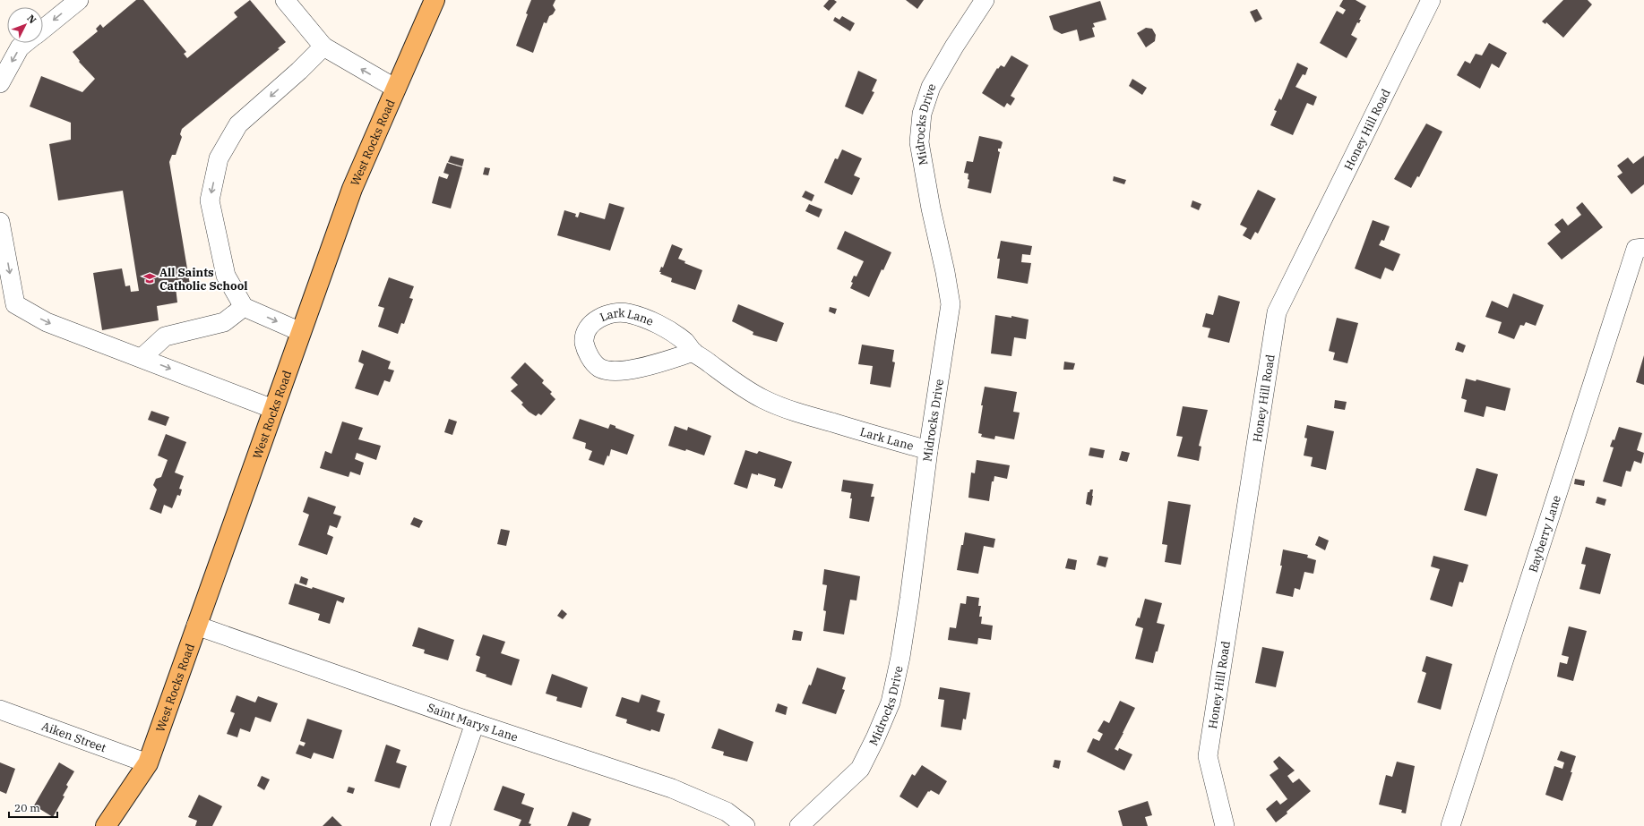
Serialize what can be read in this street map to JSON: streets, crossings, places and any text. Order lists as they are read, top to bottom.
{
  "streets": {
    "main road": ["West Rocks Road"],
    "street": [
      "Midrocks Drive",
      "Honey Hill Road",
      "Lark Lane",
      "Bayberry Lane",
      "Saint Marys Lane",
      "Aiken Street"
    ]
  },
  "crossings": [
    ["Midrocks Drive", "Lark Lane"],
    ["West Rocks Road", "Saint Marys Lane"],
    ["West Rocks Road", "Aiken Street"]
  ],
  "places": {
    "school or university": ["All Saints Catholic School"]
  },
  "scale_bar": "20 m",
  "north": "top right"
}
